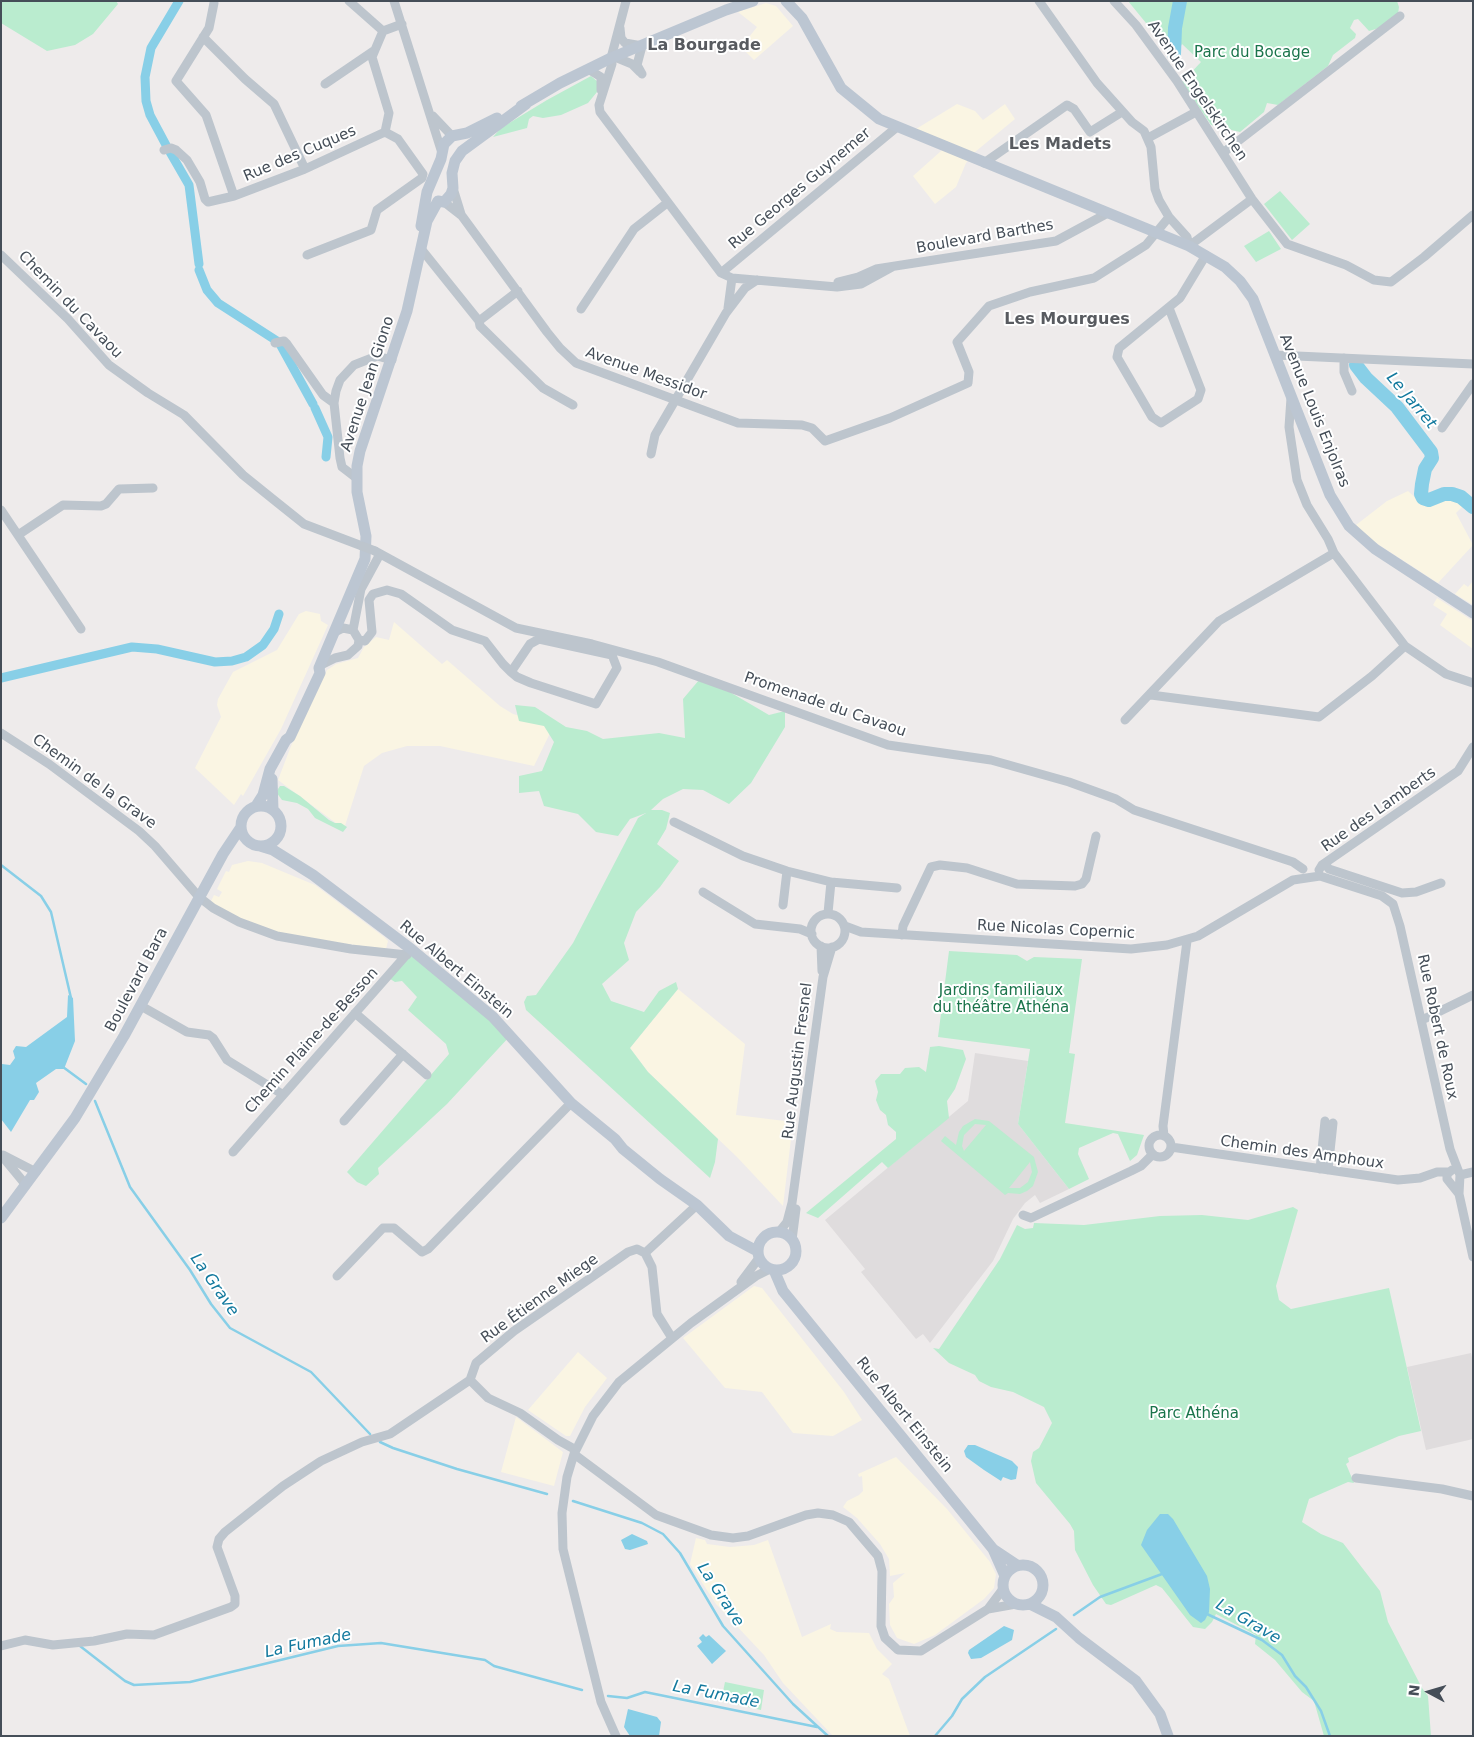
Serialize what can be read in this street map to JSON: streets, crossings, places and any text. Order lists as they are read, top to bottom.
{
  "streets": {
    "street": [
      "Avenue Engelskirchen",
      "Rue des Cuques",
      "Rue Georges Guynemer",
      "Boulevard Barthes",
      "Chemin du Cavaou",
      "Avenue Messidor",
      "Avenue Jean Giono",
      "Avenue Louis Enjolras",
      "Promenade du Cavaou",
      "Chemin de la Grave",
      "Rue des Lamberts",
      "Rue Nicolas Copernic",
      "Rue Albert Einstein",
      "Boulevard Bara",
      "Rue Robert de Roux",
      "Chemin Plaine-de-Besson",
      "Rue Augustin Fresnel",
      "Chemin des Amphoux",
      "Rue Étienne Miege"
    ]
  },
  "crossings": [
    ["Rue Georges Guynemer", "Avenue Louis Enjolras"],
    ["Boulevard Barthes", "Avenue Louis Enjolras"],
    ["Chemin du Cavaou", "Avenue Jean Giono"],
    ["Chemin du Cavaou", "Promenade du Cavaou"],
    ["Avenue Messidor", "Avenue Jean Giono"],
    ["Avenue Messidor", "Avenue Louis Enjolras"],
    ["Avenue Jean Giono", "Promenade du Cavaou"],
    ["Promenade du Cavaou", "Rue des Lamberts"],
    ["Chemin de la Grave", "Rue Albert Einstein"],
    ["Chemin de la Grave", "Boulevard Bara"],
    ["Chemin de la Grave", "Chemin Plaine-de-Besson"],
    ["Rue des Lamberts", "Rue Robert de Roux"],
    ["Rue Nicolas Copernic", "Rue Augustin Fresnel"],
    ["Rue Albert Einstein", "Boulevard Bara"],
    ["Rue Albert Einstein", "Chemin Plaine-de-Besson"],
    ["Rue Albert Einstein", "Rue Augustin Fresnel"],
    ["Rue Robert de Roux", "Chemin des Amphoux"]
  ],
  "districts": ["La Bourgade", "Les Madets", "Les Mourgues"],
  "water": ["Le Jarret", "La Grave", "La Fumade"],
  "parks": ["Parc du Bocage", "Jardins familiaux du théâtre Athéna", "Parc Athéna"],
  "north": "left"
}
